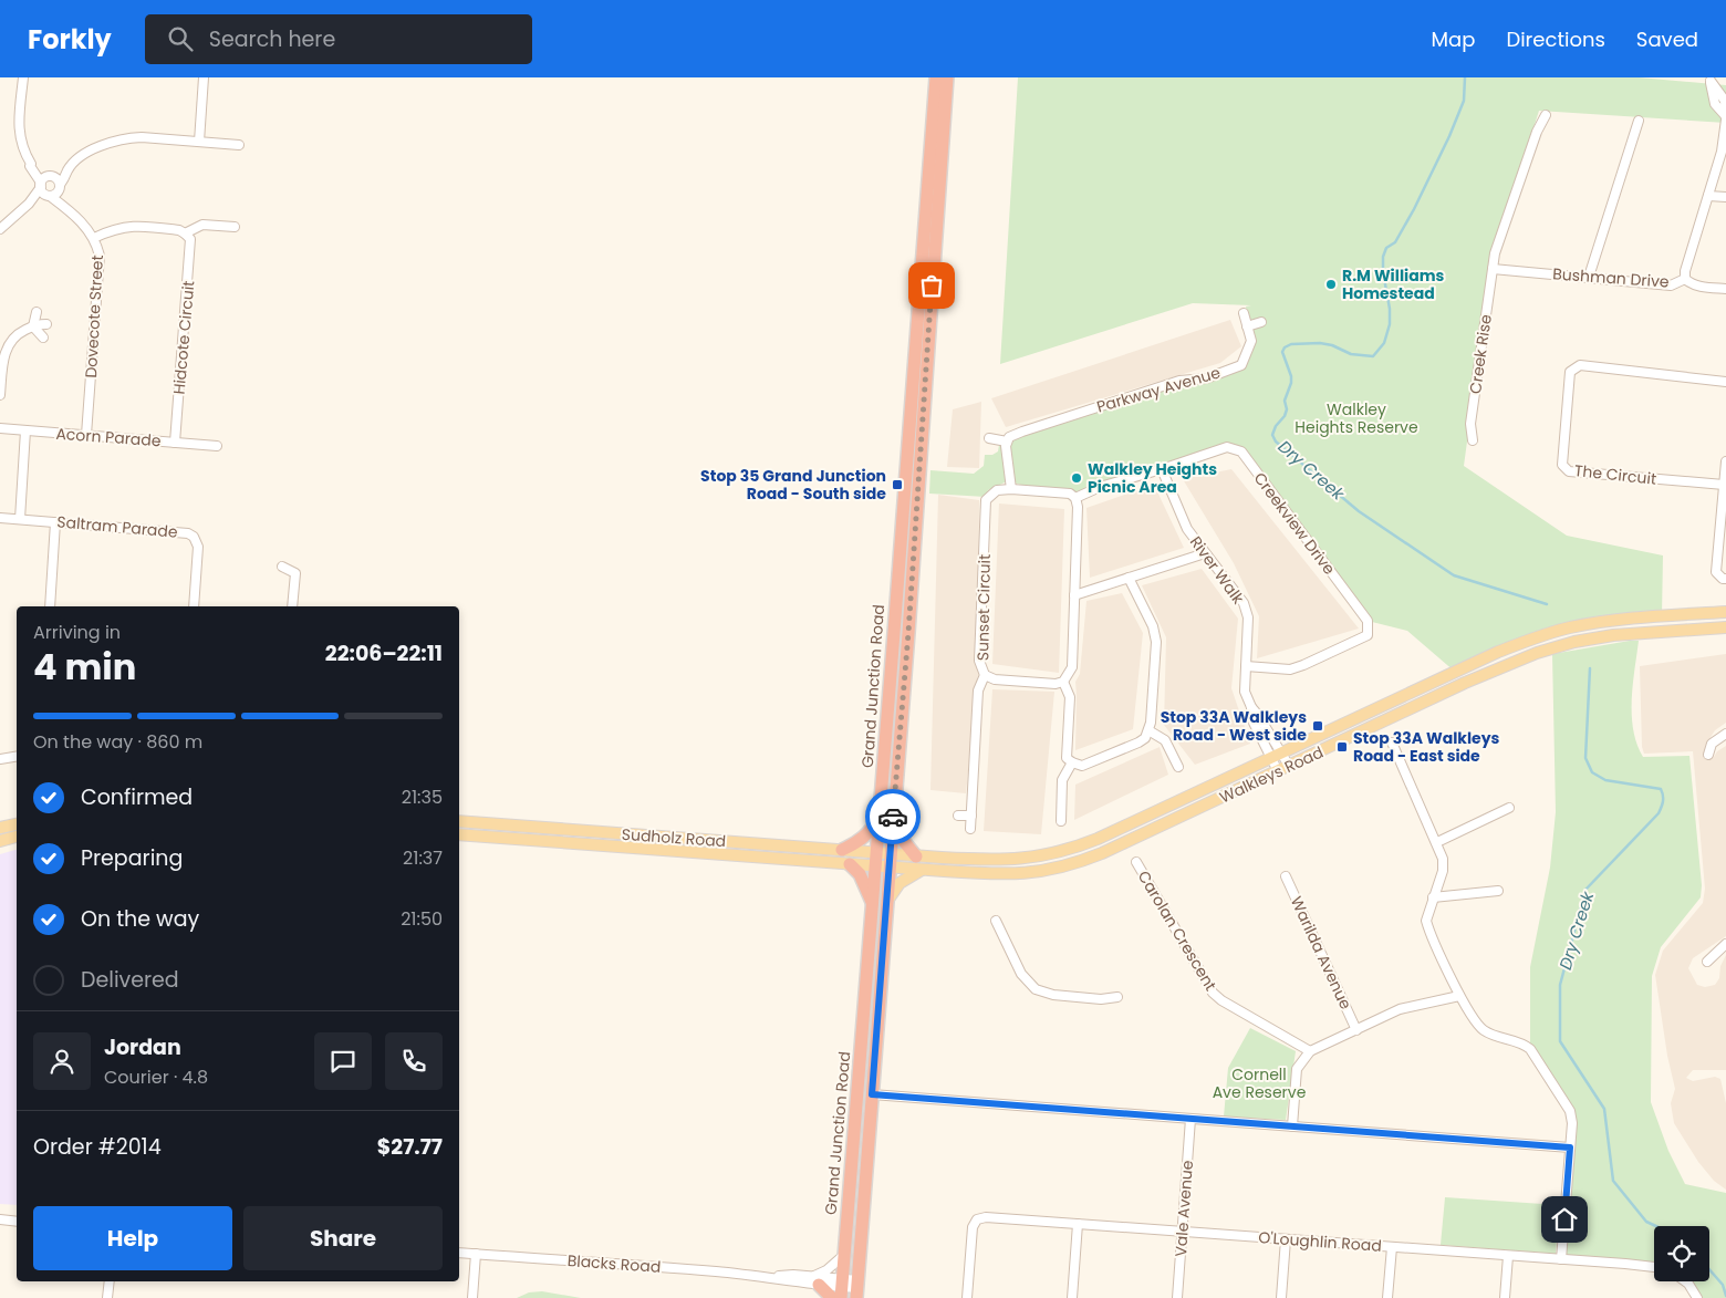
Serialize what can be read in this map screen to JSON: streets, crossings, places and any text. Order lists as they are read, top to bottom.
{
  "streets": {
    "highway": ["Grand Junction Road"],
    "main road": ["Walkleys Road", "Sudholz Road"],
    "street": [
      "Bushman Drive",
      "Dovecote Street",
      "Hidcote Circuit",
      "Creek Rise",
      "Parkway Avenue",
      "Acorn Parade",
      "The Circuit",
      "Creekview Drive",
      "Saltram Parade",
      "River Walk",
      "Sunset Circuit",
      "Carolan Crescent",
      "Warilda Avenue",
      "Vale Avenue",
      "O'Loughlin Road",
      "Blacks Road"
    ]
  },
  "crossings": [
    ["Bushman Drive", "Creek Rise"],
    ["Dovecote Street", "Acorn Parade"],
    ["Hidcote Circuit", "Acorn Parade"],
    ["Creekview Drive", "River Walk"],
    ["Creekview Drive", "Sunset Circuit"],
    ["River Walk", "Walkleys Road"],
    ["Grand Junction Road", "Walkleys Road"],
    ["Grand Junction Road", "Sudholz Road"],
    ["Grand Junction Road", "Blacks Road"],
    ["Walkleys Road", "Sudholz Road"],
    ["Vale Avenue", "O'Loughlin Road"]
  ],
  "water": ["Dry Creek"],
  "parks": ["Walkley Heights Reserve", "Cornell Ave Reserve"],
  "places": {
    "other": ["R.M Williams Homestead", "Walkley Heights Picnic Area"],
    "transit": ["Stop 35 Grand Junction Road - South side", "Stop 33A Walkleys Road - West side", "Stop 33A Walkleys Road - East side"]
  },
  "page": {
    "header": "Forkly",
    "search": "Search here",
    "nav": ["Map", "Directions", "Saved"],
    "heading": ["4 min", "Arriving in", "22:06–22:11"],
    "panel": [
      "Jordan",
      "Courier · 4.8",
      "Order #2014",
      "$27.77"
    ],
    "bar": "On the way · 860 m",
    "list": [
      ["Confirmed", "21:35"],
      ["Preparing", "21:37"],
      ["On the way", "21:50"],
      "Delivered"
    ],
    "buttons": ["Help", "Share"]
  }
}
